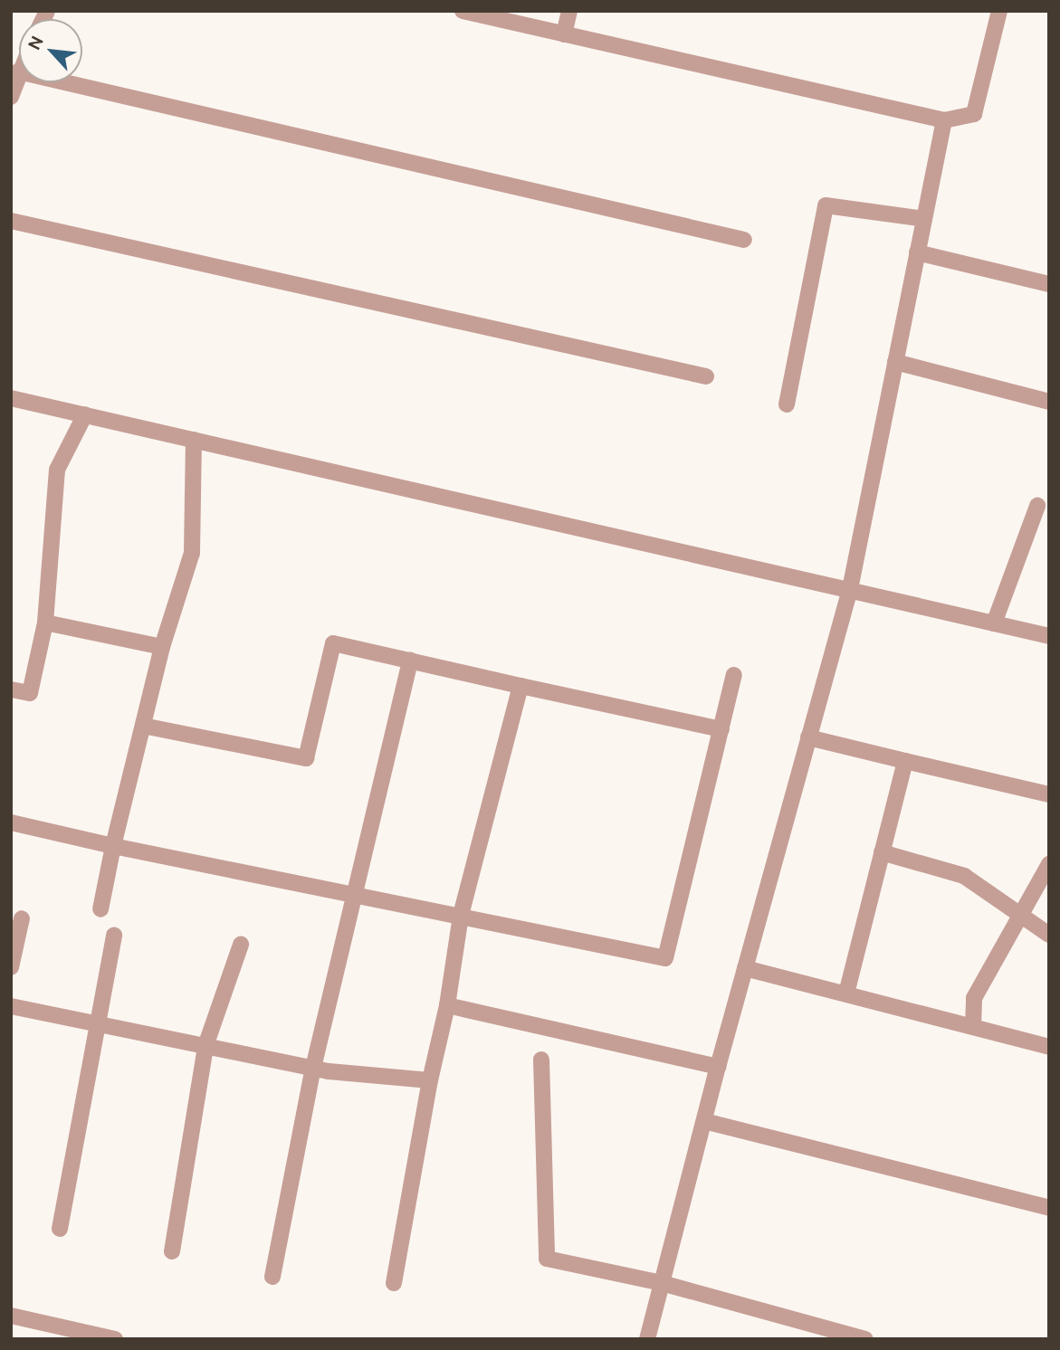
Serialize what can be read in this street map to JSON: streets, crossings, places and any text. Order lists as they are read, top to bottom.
{
  "north": "top left"
}
